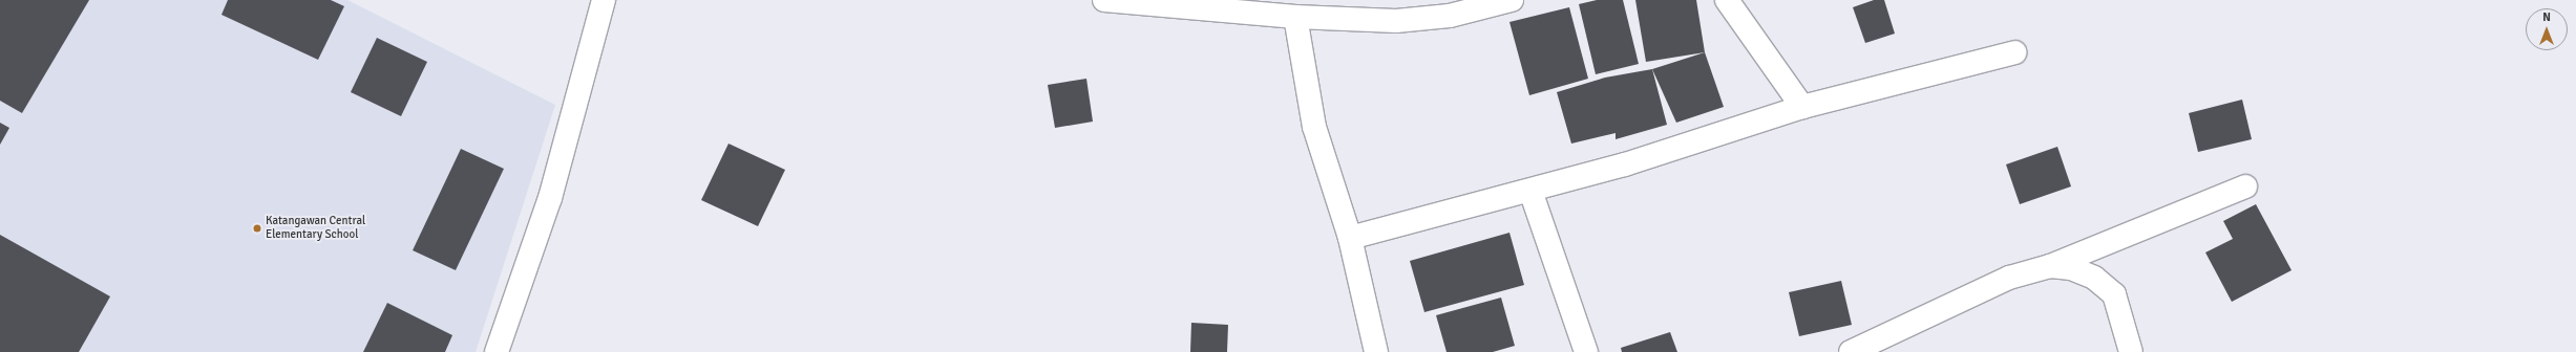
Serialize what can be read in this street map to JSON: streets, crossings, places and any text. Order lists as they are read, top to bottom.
{
  "places": ["Katangawan Central Elementary School"],
  "north": "top"
}
